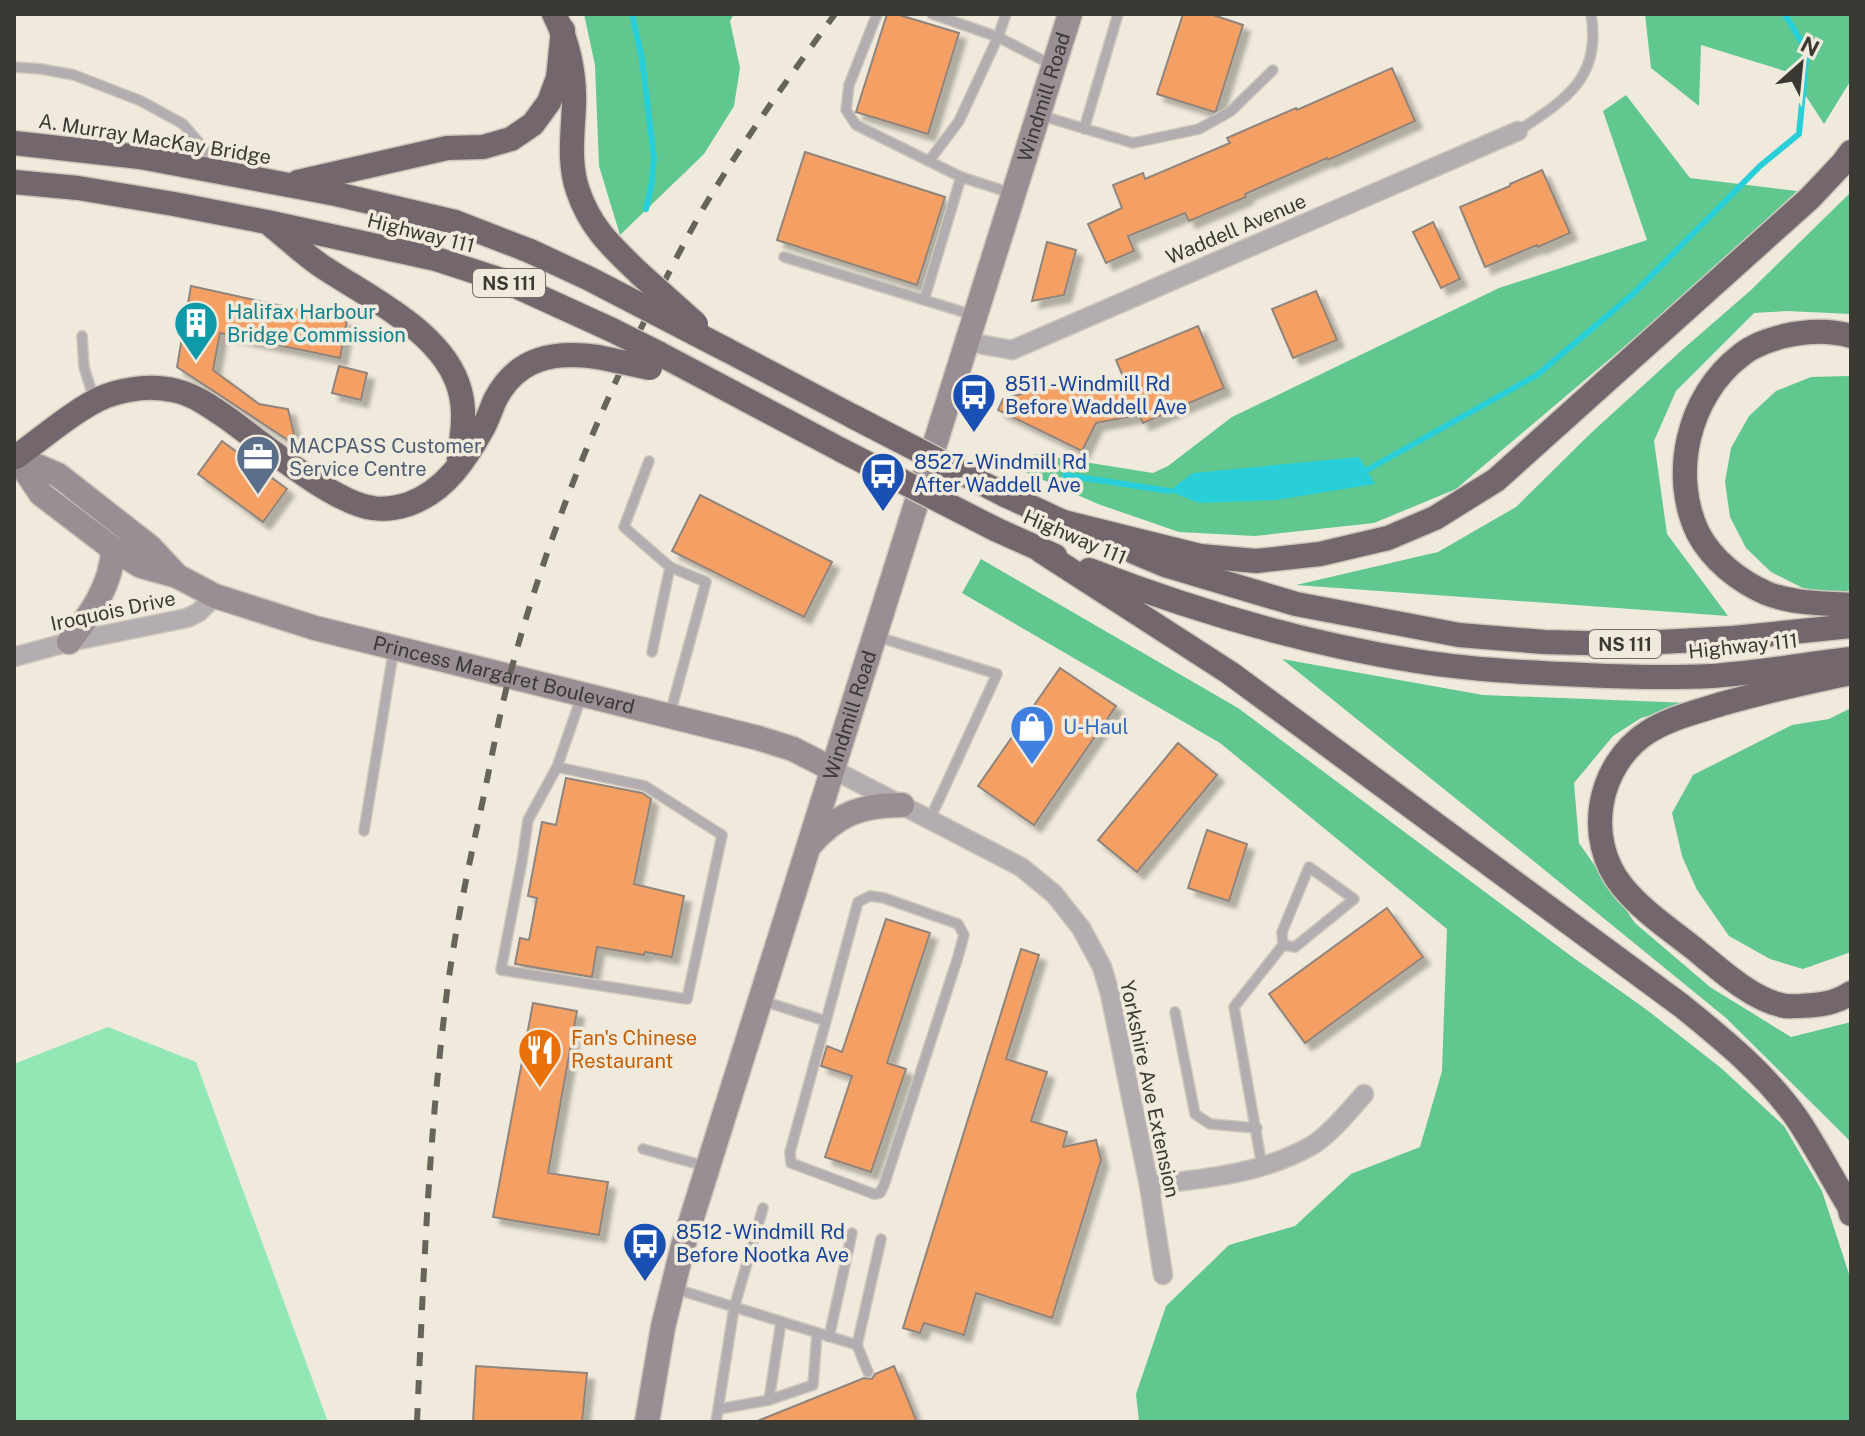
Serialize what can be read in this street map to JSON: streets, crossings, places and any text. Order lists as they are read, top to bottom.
{
  "streets": {
    "highway": ["A. Murray MacKay Bridge", "Highway 111", "NS 111"],
    "main road": ["Windmill Road", "Princess Margaret Boulevard"],
    "street": ["Waddell Avenue", "Iroquois Drive", "Yorkshire Ave Extension"]
  },
  "crossings": [
    ["Windmill Road", "Waddell Avenue"],
    ["Windmill Road", "Princess Margaret Boulevard"],
    ["Windmill Road", "Yorkshire Ave Extension"],
    ["A. Murray MacKay Bridge", "Highway 111"],
    ["Iroquois Drive", "Princess Margaret Boulevard"],
    ["Princess Margaret Boulevard", "Yorkshire Ave Extension"]
  ],
  "places": {
    "building": ["Halifax Harbour Bridge Commission"],
    "bus stop": ["8511 - Windmill Rd Before Waddell Ave", "8527 - Windmill Rd After Waddell Ave", "8512 - Windmill Rd Before Nootka Ave"],
    "office": ["MACPASS Customer Service Centre"],
    "shop": ["U-Haul"],
    "restaurant": ["Fan's Chinese Restaurant"]
  },
  "north": "top right"
}
